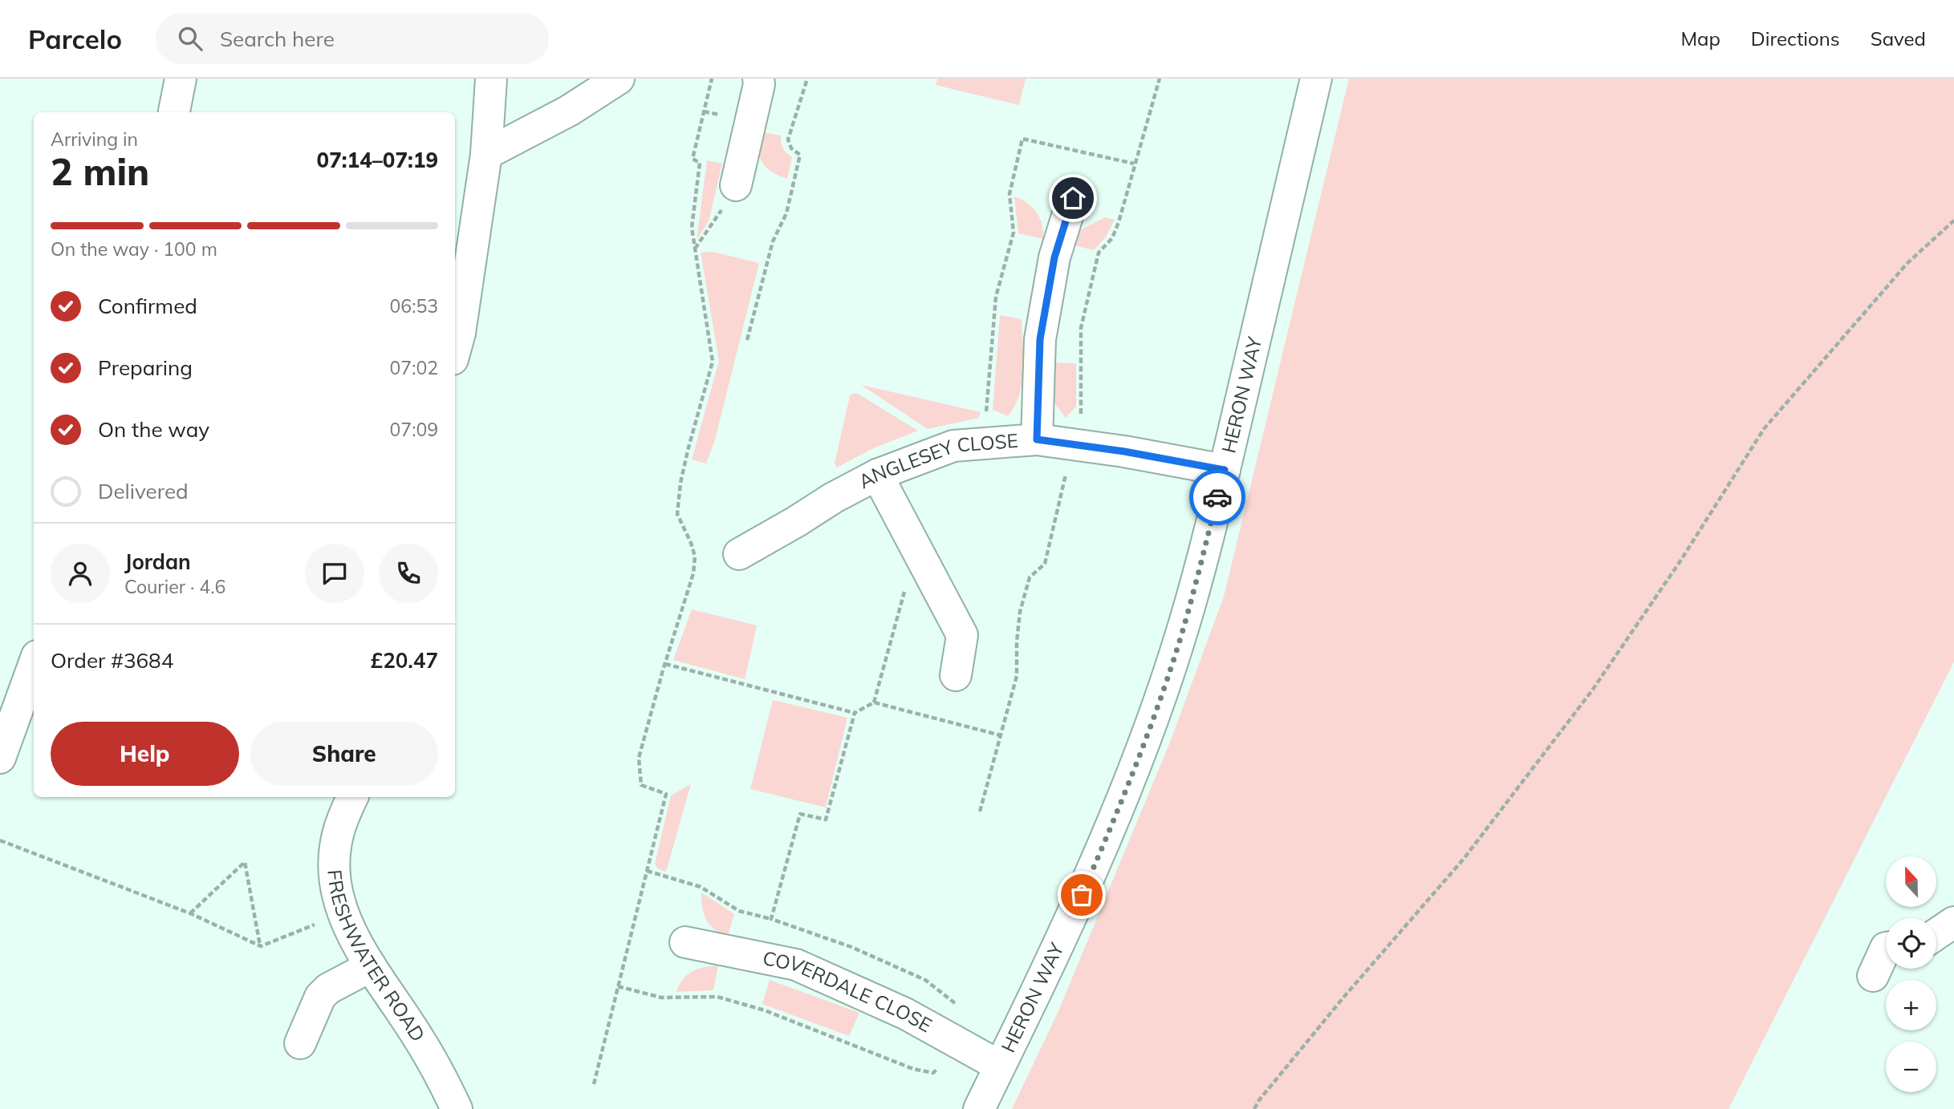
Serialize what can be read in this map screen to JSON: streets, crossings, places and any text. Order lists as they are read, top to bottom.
{
  "streets": {
    "street": [
      "HERON WAY",
      "ANGLESEY CLOSE",
      "FRESHWATER ROAD",
      "COVERDALE CLOSE"
    ]
  },
  "crossings": [
    ["HERON WAY", "ANGLESEY CLOSE"],
    ["HERON WAY", "COVERDALE CLOSE"]
  ],
  "north": "top",
  "page": {
    "header": "Parcelo",
    "search": "Search here",
    "nav": ["Map", "Directions", "Saved"],
    "heading": ["2 min", "Arriving in", "07:14–07:19"],
    "panel": [
      "Jordan",
      "Courier · 4.6",
      "Order #3684",
      "£20.47"
    ],
    "bar": "On the way · 100 m",
    "list": [
      ["Confirmed", "06:53"],
      ["Preparing", "07:02"],
      ["On the way", "07:09"],
      "Delivered"
    ],
    "buttons": ["Help", "Share"],
    "map_buttons": ["+", "−"]
  }
}
